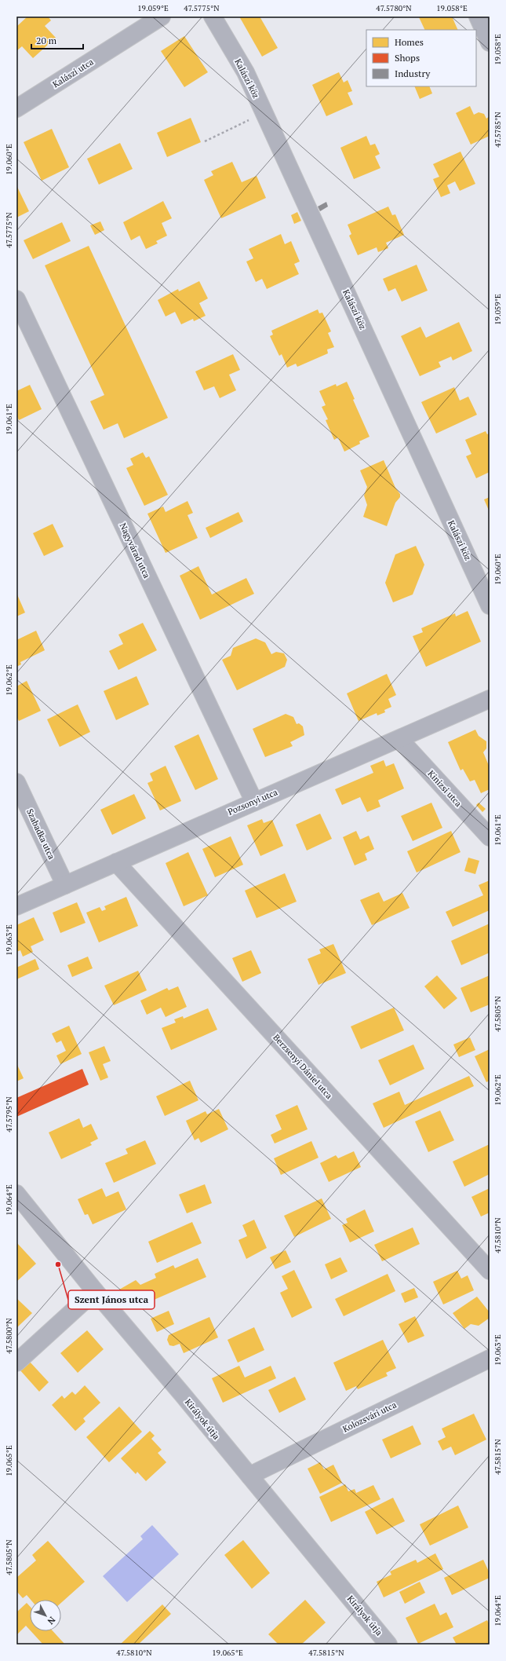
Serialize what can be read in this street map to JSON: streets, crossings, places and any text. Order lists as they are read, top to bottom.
{
  "streets": {
    "street": [
      "Kalászi utca",
      "Kalászi köz",
      "Nagyvárad utca",
      "Kinizsi utca",
      "Pozsonyi utca",
      "Szabadka utca",
      "Berzsenyi Dániel utca",
      "Kolozsvári utca",
      "Királyok útja"
    ]
  },
  "crossings": [
    ["Nagyvárad utca", "Pozsonyi utca"],
    ["Kinizsi utca", "Pozsonyi utca"],
    ["Pozsonyi utca", "Szabadka utca"],
    ["Pozsonyi utca", "Berzsenyi Dániel utca"],
    ["Kolozsvári utca", "Királyok útja"]
  ],
  "places": ["Szent János utca"],
  "legend": ["Homes", "Shops", "Industry"],
  "scale_bar": "20 m",
  "north": "bottom right",
  "coordinates": [
    "19.059°E",
    "47.5775°N",
    "47.5780°N",
    "19.058°E",
    "47.5785°N",
    "19.060°E",
    "19.061°E",
    "19.062°E",
    "19.063°E",
    "47.5805°N",
    "47.5795°N",
    "19.064°E",
    "47.5810°N",
    "47.5800°N",
    "47.5815°N",
    "19.065°E"
  ]
}
